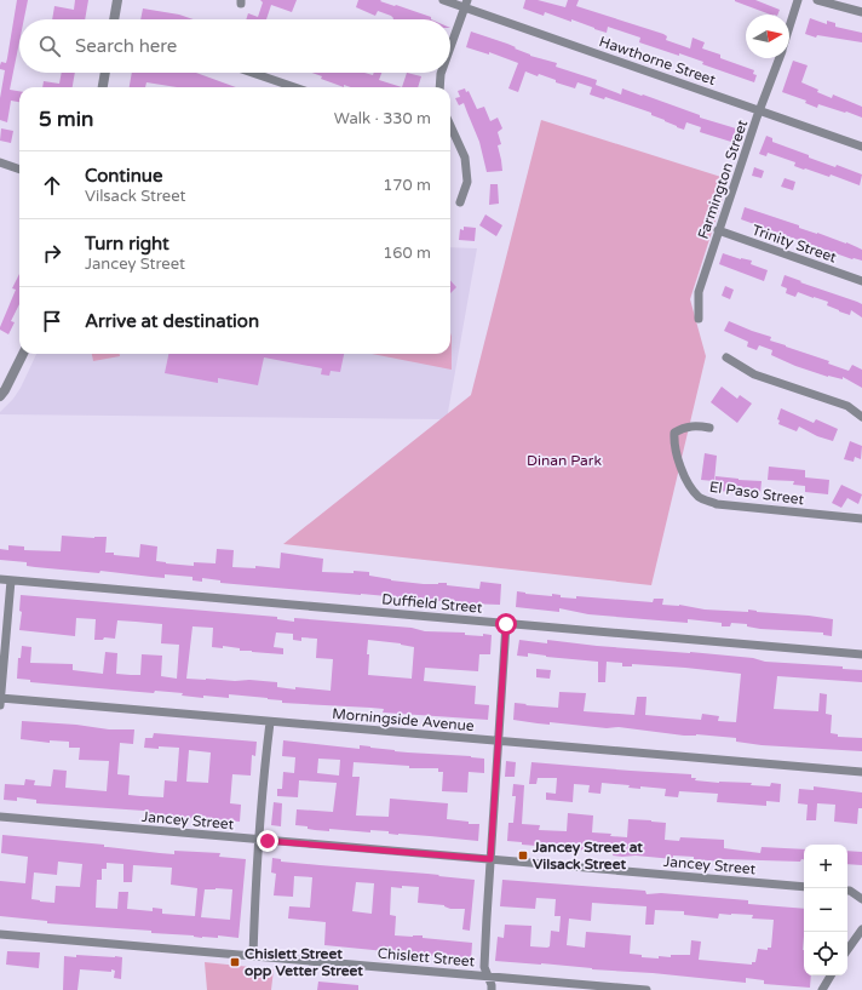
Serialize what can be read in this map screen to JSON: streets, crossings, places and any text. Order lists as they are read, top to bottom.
{
  "streets": {
    "street": [
      "Hawthorne Street",
      "Farmington Street",
      "Trinity Street",
      "El Paso Street",
      "Duffield Street",
      "Morningside Avenue",
      "Jancey Street",
      "Chislett Street"
    ]
  },
  "crossings": [
    ["Hawthorne Street", "Farmington Street"],
    ["Farmington Street", "Trinity Street"]
  ],
  "parks": ["Dinan Park"],
  "places": {
    "transit": ["Jancey Street at Vilsack Street", "Chislett Street opp Vetter Street"]
  },
  "north": "right",
  "page": {
    "search": "Search here",
    "heading": ["5 min", "Walk · 330 m"],
    "list": [
      ["Continue", "Vilsack Street", "170 m"],
      ["Turn right", "Jancey Street", "160 m"],
      "Arrive at destination"
    ],
    "map_buttons": ["+", "−"]
  }
}
